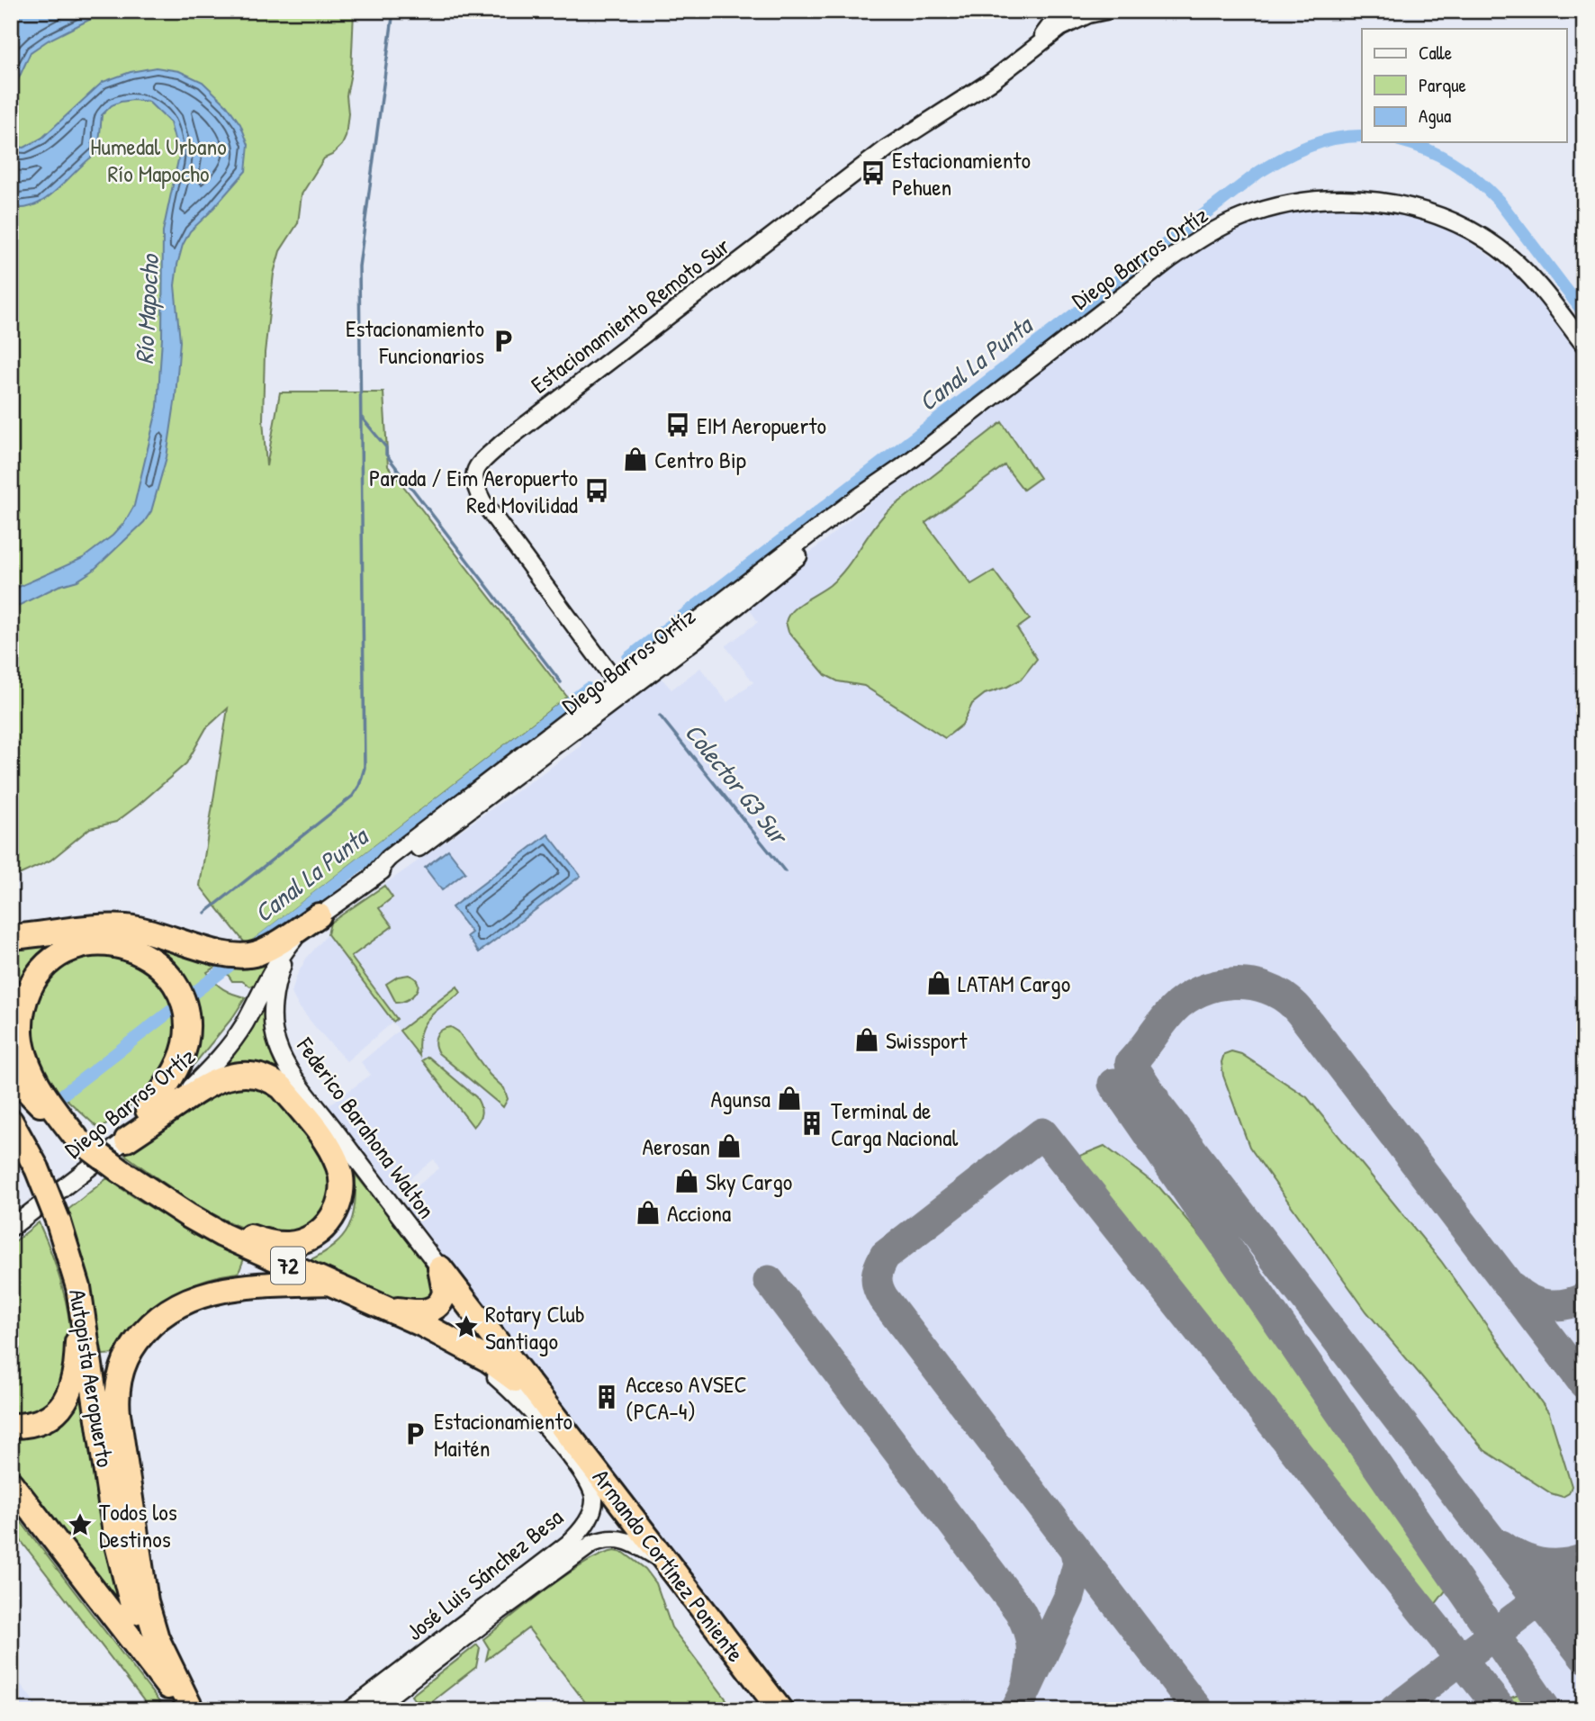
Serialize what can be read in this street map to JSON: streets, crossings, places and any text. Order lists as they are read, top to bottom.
{
  "streets": {
    "highway": ["72", "Autopista Aeropuerto", "Armando Cortínez Poniente"],
    "street": [
      "Diego Barros Ortíz",
      "Estacionamiento Remoto Sur",
      "Federico Barahona Walton",
      "José Luis Sánchez Besa"
    ]
  },
  "crossings": [
    ["Diego Barros Ortíz", "Estacionamiento Remoto Sur"],
    ["Diego Barros Ortíz", "Federico Barahona Walton"],
    ["72", "Armando Cortínez Poniente"],
    ["72", "José Luis Sánchez Besa"],
    ["Armando Cortínez Poniente", "José Luis Sánchez Besa"]
  ],
  "water": ["Río Mapocho", "Canal La Punta", "Colector G3 Sur"],
  "parks": ["Humedal Urbano Río Mapocho"],
  "places": {
    "bus stop": ["Estacionamiento Pehuen", "EIM Aeropuerto", "Parada / Eim Aeropuerto Red Movilidad"],
    "parking": ["Estacionamiento Funcionarios", "Estacionamiento Maitén"],
    "shop": [
      "Centro Bip",
      "LATAM Cargo",
      "Swissport",
      "Agunsa",
      "Aerosan",
      "Sky Cargo",
      "Acciona"
    ],
    "building": ["Terminal de Carga Nacional", "Acceso AVSEC (PCA-4)"],
    "place": ["Rotary Club Santiago", "Todos los Destinos"]
  },
  "legend": ["Calle", "Parque", "Agua"]
}
